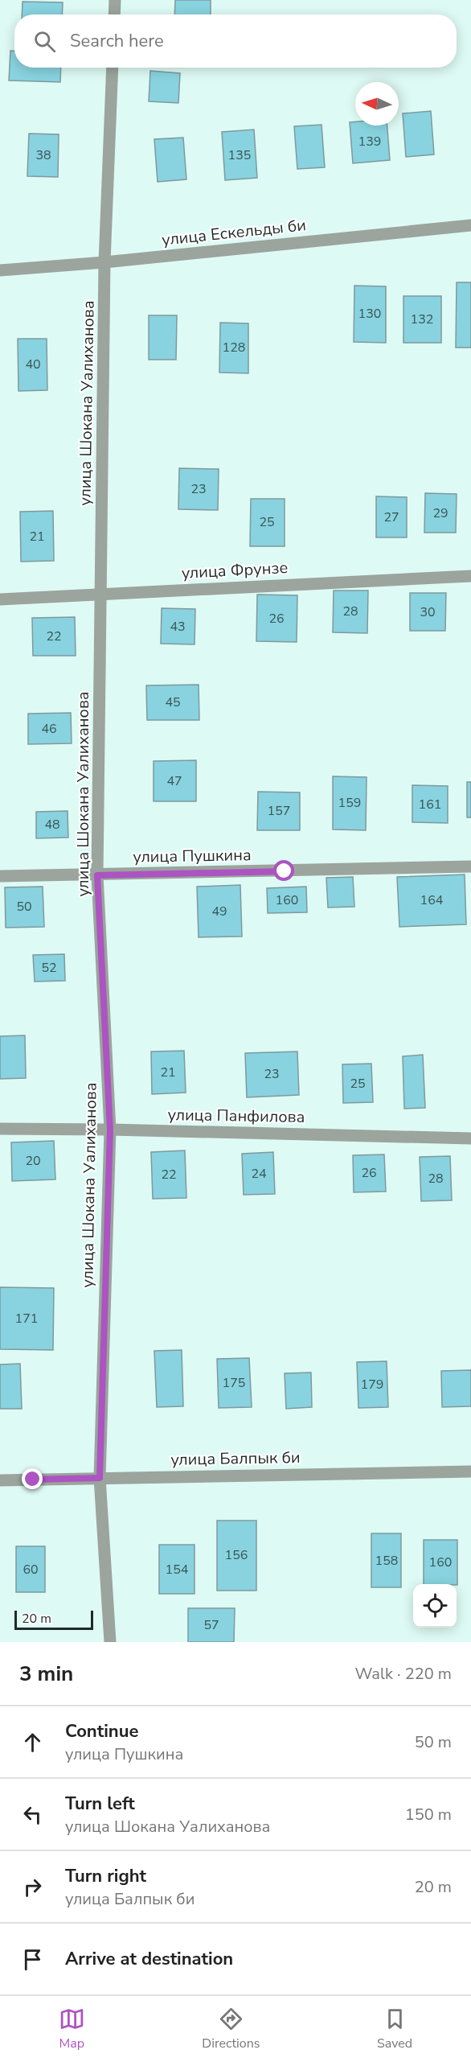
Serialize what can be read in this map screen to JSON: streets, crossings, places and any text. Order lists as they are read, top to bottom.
{
  "streets": {
    "street": [
      "улица Ескельды би",
      "улица Шокана Уалиханова",
      "улица Фрунзе",
      "улица Пушкина",
      "улица Панфилова",
      "улица Балпык би"
    ]
  },
  "crossings": [
    ["улица Ескельды би", "улица Шокана Уалиханова"],
    ["улица Шокана Уалиханова", "улица Фрунзе"],
    ["улица Шокана Уалиханова", "улица Пушкина"],
    ["улица Шокана Уалиханова", "улица Панфилова"],
    ["улица Шокана Уалиханова", "улица Балпык би"]
  ],
  "house_numbers": [
    "139",
    "38",
    "135",
    "130",
    "132",
    "128",
    "40",
    "23",
    "29",
    "27",
    "25",
    "21",
    "28",
    "30",
    "26",
    "43",
    "22",
    "45",
    "46",
    "47",
    "159",
    "161",
    "157",
    "48",
    "160",
    "164",
    "50",
    "49",
    "52",
    "21",
    "23",
    "25",
    "20",
    "26",
    "24",
    "22",
    "28",
    "171",
    "175",
    "179",
    "156",
    "158",
    "160",
    "60",
    "154",
    "57"
  ],
  "scale_bar": "20 m",
  "north": "left",
  "page": {
    "search": "Search here",
    "scale": "20 m",
    "heading": ["3 min", "Walk · 220 m"],
    "list": [
      ["Continue", "улица Пушкина", "50 m"],
      ["Turn left", "улица Шокана Уалиханова", "150 m"],
      ["Turn right", "улица Балпык би", "20 m"],
      "Arrive at destination"
    ],
    "nav": ["Map", "Directions", "Saved"]
  }
}
